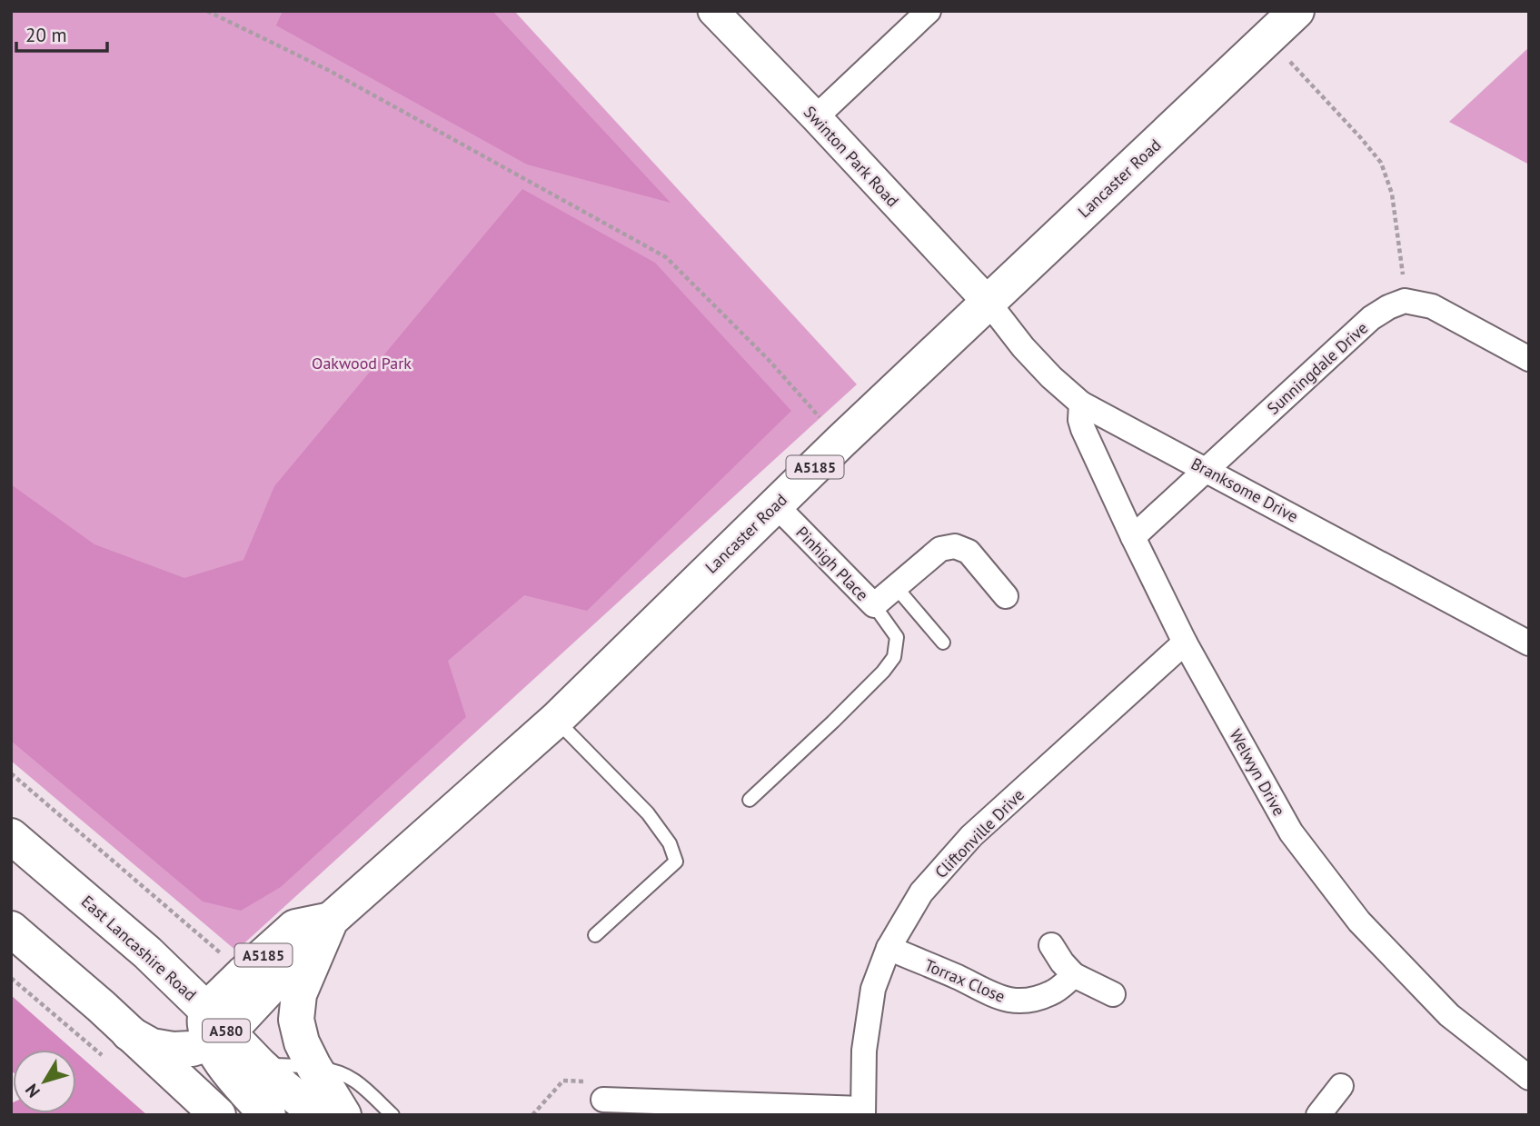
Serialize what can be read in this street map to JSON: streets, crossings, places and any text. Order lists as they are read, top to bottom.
{
  "streets": {
    "main road": [
      "Lancaster Road",
      "A5185",
      "East Lancashire Road",
      "A580"
    ],
    "street": [
      "Swinton Park Road",
      "Sunningdale Drive",
      "Branksome Drive",
      "Pinhigh Place",
      "Welwyn Drive",
      "Cliftonville Drive",
      "Torrax Close"
    ]
  },
  "crossings": [
    ["Swinton Park Road", "Lancaster Road"],
    ["Swinton Park Road", "Branksome Drive"],
    ["Lancaster Road", "Branksome Drive"],
    ["Lancaster Road", "Pinhigh Place"],
    ["Lancaster Road", "East Lancashire Road"],
    ["Sunningdale Drive", "Branksome Drive"],
    ["Sunningdale Drive", "Welwyn Drive"],
    ["Branksome Drive", "Welwyn Drive"],
    ["Welwyn Drive", "Cliftonville Drive"],
    ["Cliftonville Drive", "Torrax Close"]
  ],
  "parks": ["Oakwood Park"],
  "scale_bar": "20 m",
  "north": "bottom left"
}
